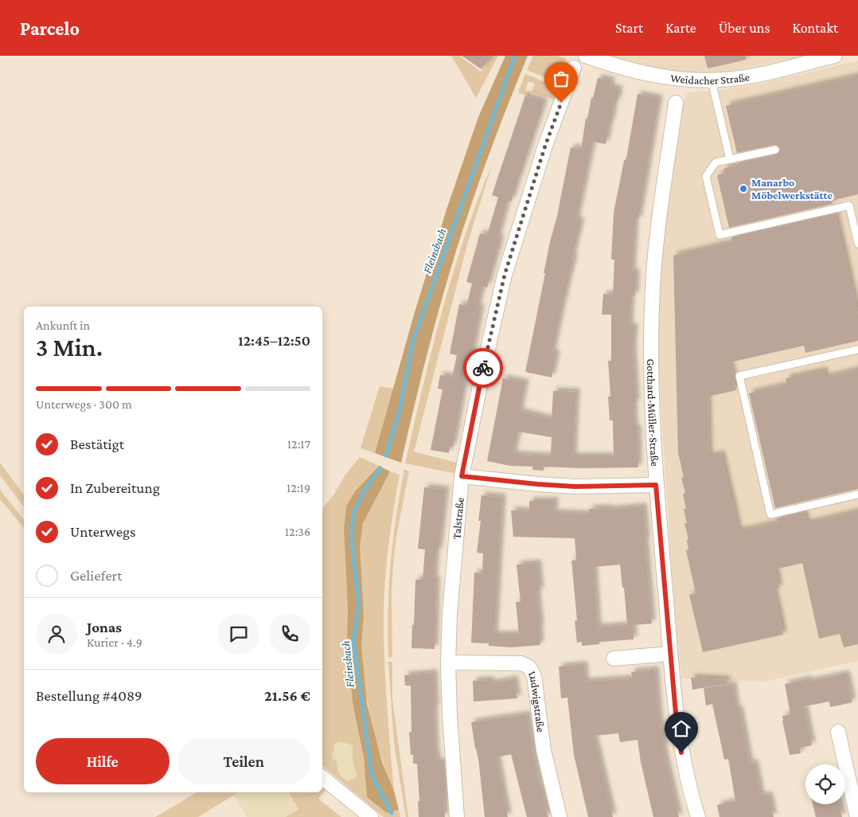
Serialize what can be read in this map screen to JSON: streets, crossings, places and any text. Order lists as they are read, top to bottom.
{
  "streets": {
    "street": [
      "Weidacher Straße",
      "Gotthard-Müller-Straße",
      "Talstraße",
      "Ludwigstraße"
    ]
  },
  "crossings": [
    ["Talstraße", "Ludwigstraße"]
  ],
  "water": ["Fleinsbach"],
  "places": ["Manarbo Möbelwerkstätte"],
  "page": {
    "header": "Parcelo",
    "nav": [
      "Start",
      "Karte",
      "Über uns",
      "Kontakt"
    ],
    "heading": ["3 Min.", "Ankunft in", "12:45–12:50"],
    "panel": [
      "Jonas",
      "Kurier · 4.9",
      "Bestellung #4089",
      "21.56 €"
    ],
    "bar": "Unterwegs · 300 m",
    "list": [
      ["Bestätigt", "12:17"],
      ["In Zubereitung", "12:19"],
      ["Unterwegs", "12:36"],
      "Geliefert"
    ],
    "buttons": ["Hilfe", "Teilen"]
  }
}
